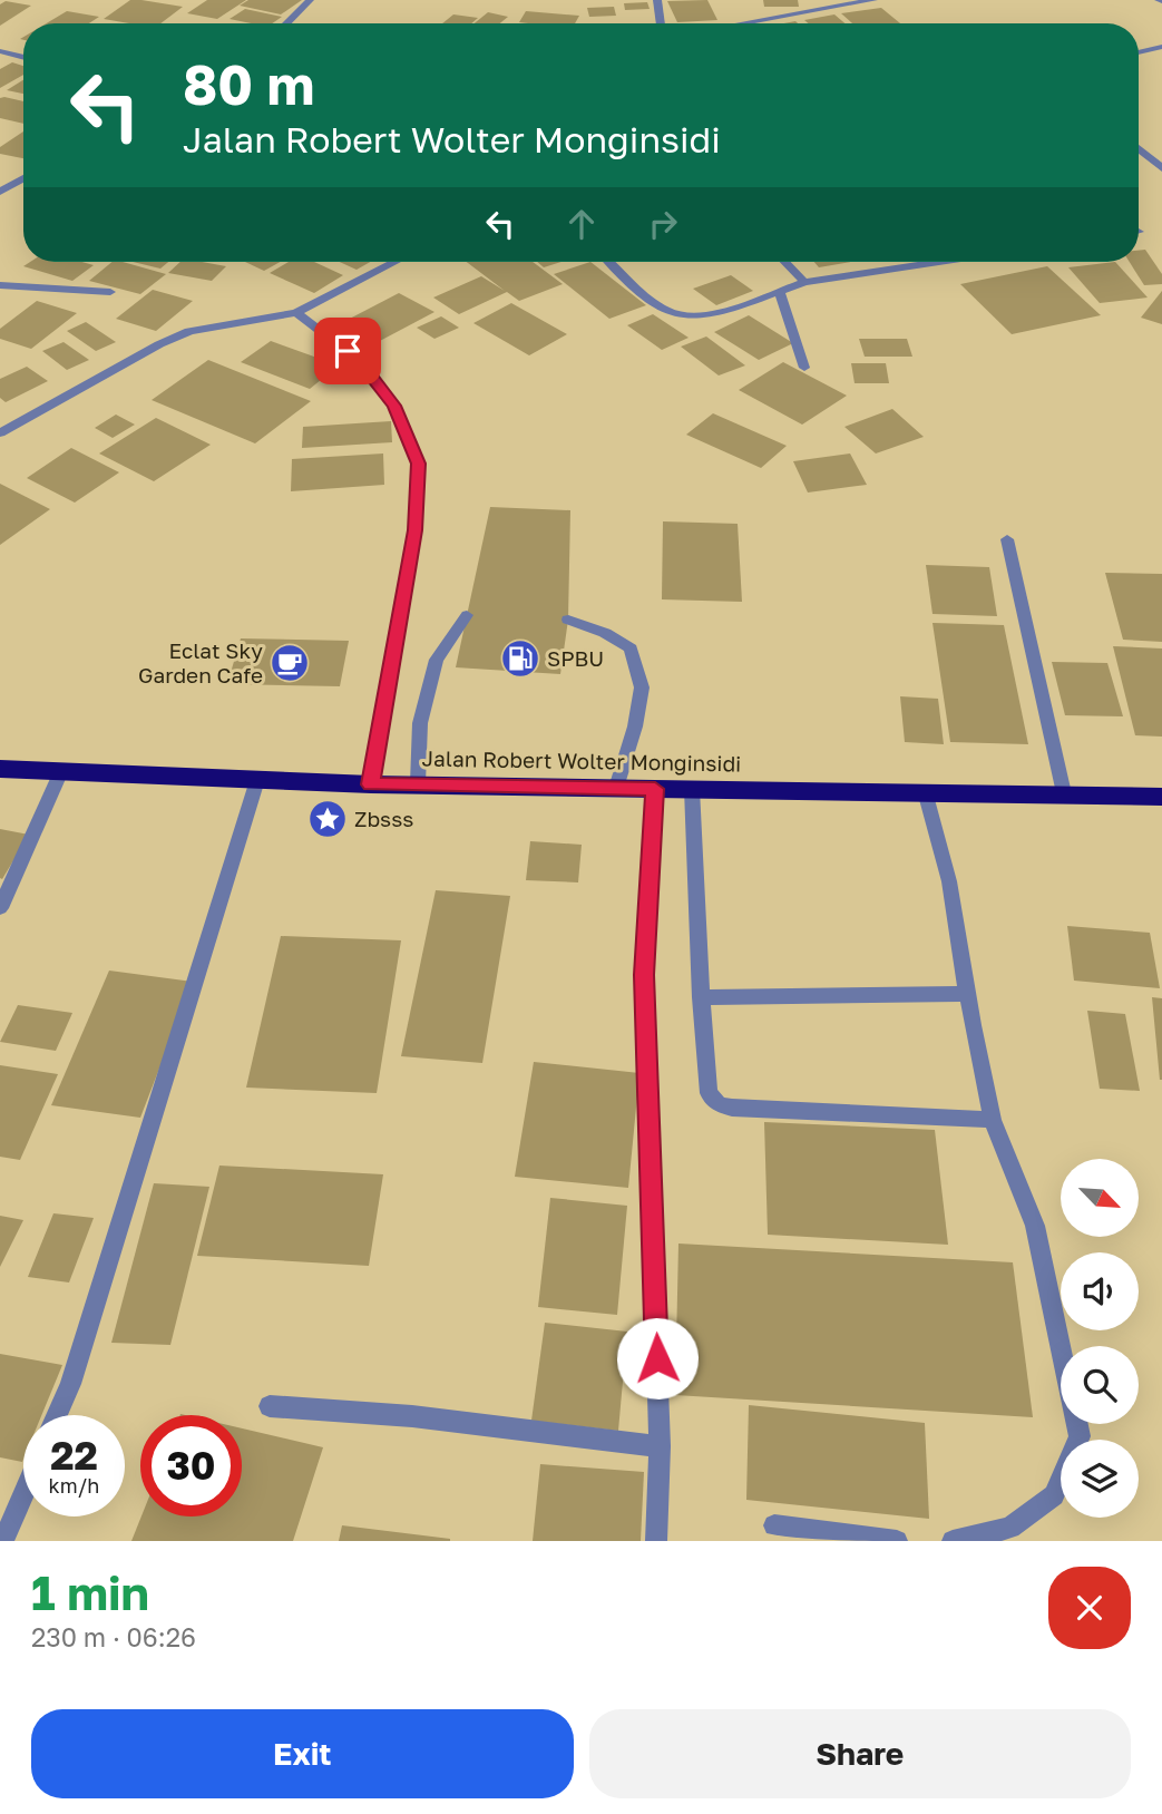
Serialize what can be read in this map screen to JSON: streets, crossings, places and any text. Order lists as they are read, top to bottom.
{
  "streets": {
    "highway": ["Jalan Robert Wolter Monginsidi"]
  },
  "places": {
    "fuel station": ["SPBU"],
    "cafe": ["Eclat Sky Garden Cafe"],
    "place": ["Zbsss"]
  },
  "north": "bottom right",
  "page": {
    "turn": ["80 m", "Jalan Robert Wolter Monginsidi"],
    "speed": "22 km/h",
    "limit": "30",
    "heading": ["1 min", "230 m · 06:26"],
    "buttons": ["Exit", "Share"]
  }
}
